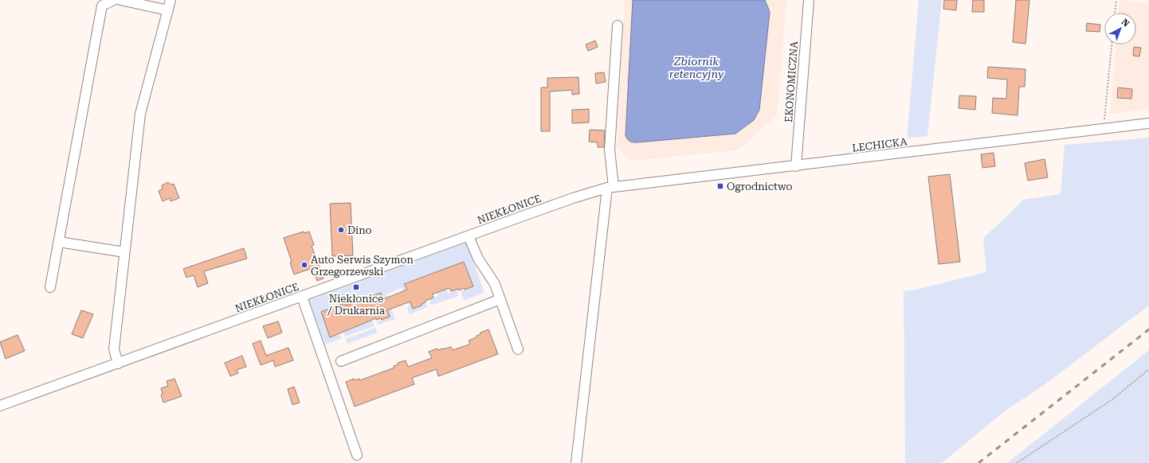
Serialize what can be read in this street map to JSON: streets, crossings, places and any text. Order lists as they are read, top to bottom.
{
  "streets": {
    "street": ["EKONOMICZNA", "LECHICKA", "NIEKŁONICE"]
  },
  "crossings": [
    ["EKONOMICZNA", "LECHICKA"],
    ["LECHICKA", "NIEKŁONICE"]
  ],
  "water": ["Zbiornik retencyjny"],
  "places": {
    "transit": ["Ogrodnictwo", "Niekłonice / Drukarnia"],
    "other": ["Dino", "Auto Serwis Szymon Grzegorzewski"]
  },
  "north": "top right"
}
